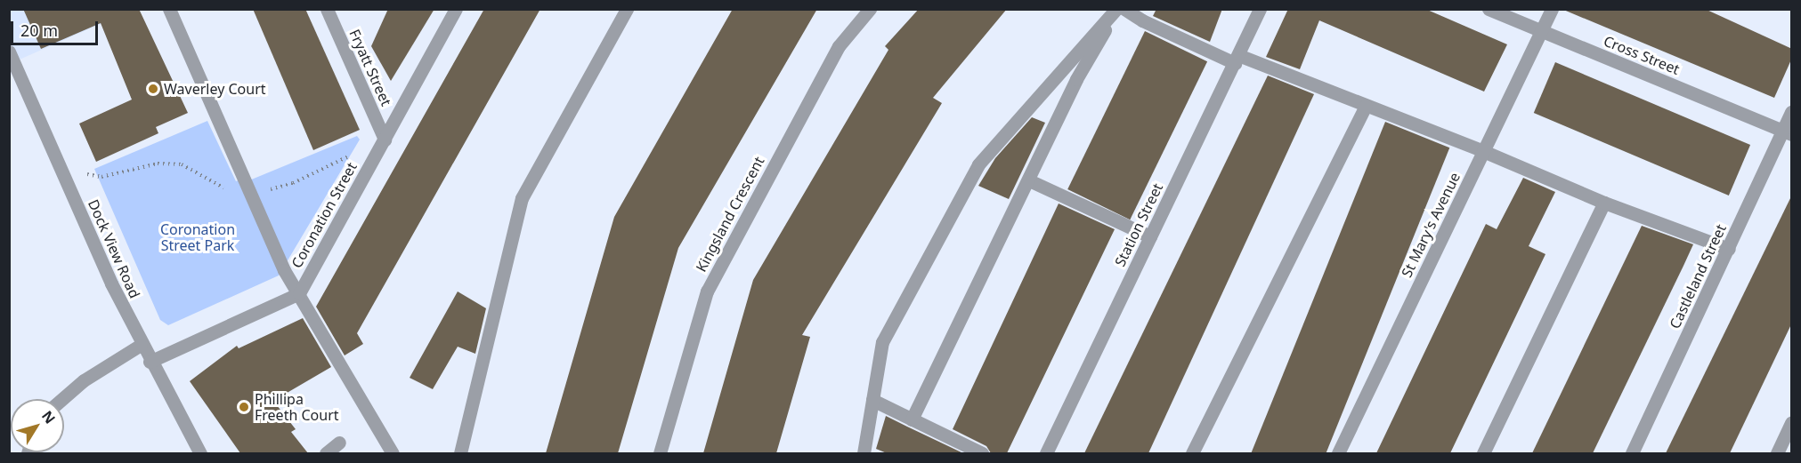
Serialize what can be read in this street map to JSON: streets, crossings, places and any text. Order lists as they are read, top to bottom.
{
  "streets": {
    "street": [
      "Cross Street",
      "Fryatt Street",
      "Kingsland Crescent",
      "Coronation Street",
      "Station Street",
      "St Mary's Avenue",
      "Dock View Road",
      "Castleland Street"
    ]
  },
  "crossings": [
    ["Cross Street", "St Mary's Avenue"],
    ["Cross Street", "Castleland Street"],
    ["Fryatt Street", "Coronation Street"]
  ],
  "parks": ["Coronation Street Park"],
  "places": ["Waverley Court", "Phillipa Freeth Court"],
  "scale_bar": "20 m",
  "north": "top right"
}
